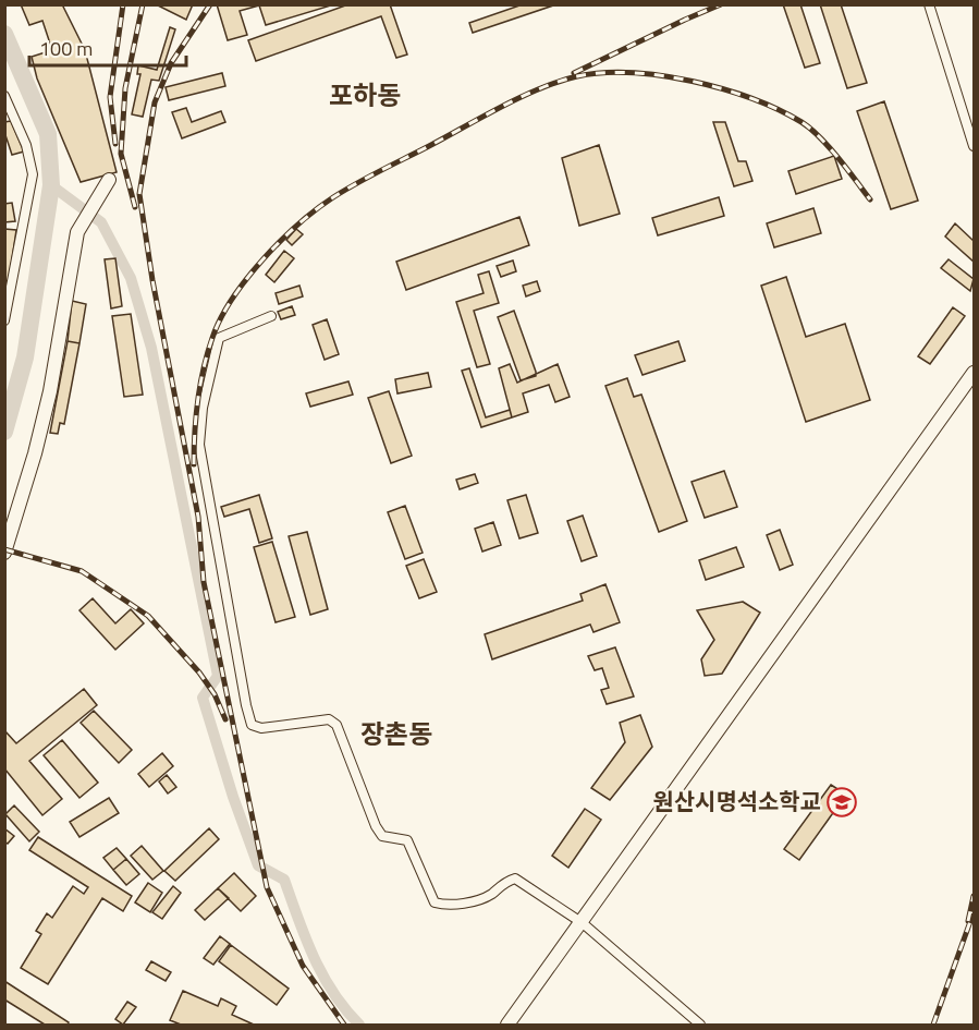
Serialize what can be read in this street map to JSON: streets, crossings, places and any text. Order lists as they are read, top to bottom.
{
  "districts": ["포하동", "장촌동"],
  "places": {
    "school or university": ["원산시명석소학교"]
  },
  "scale_bar": "100 m"
}
